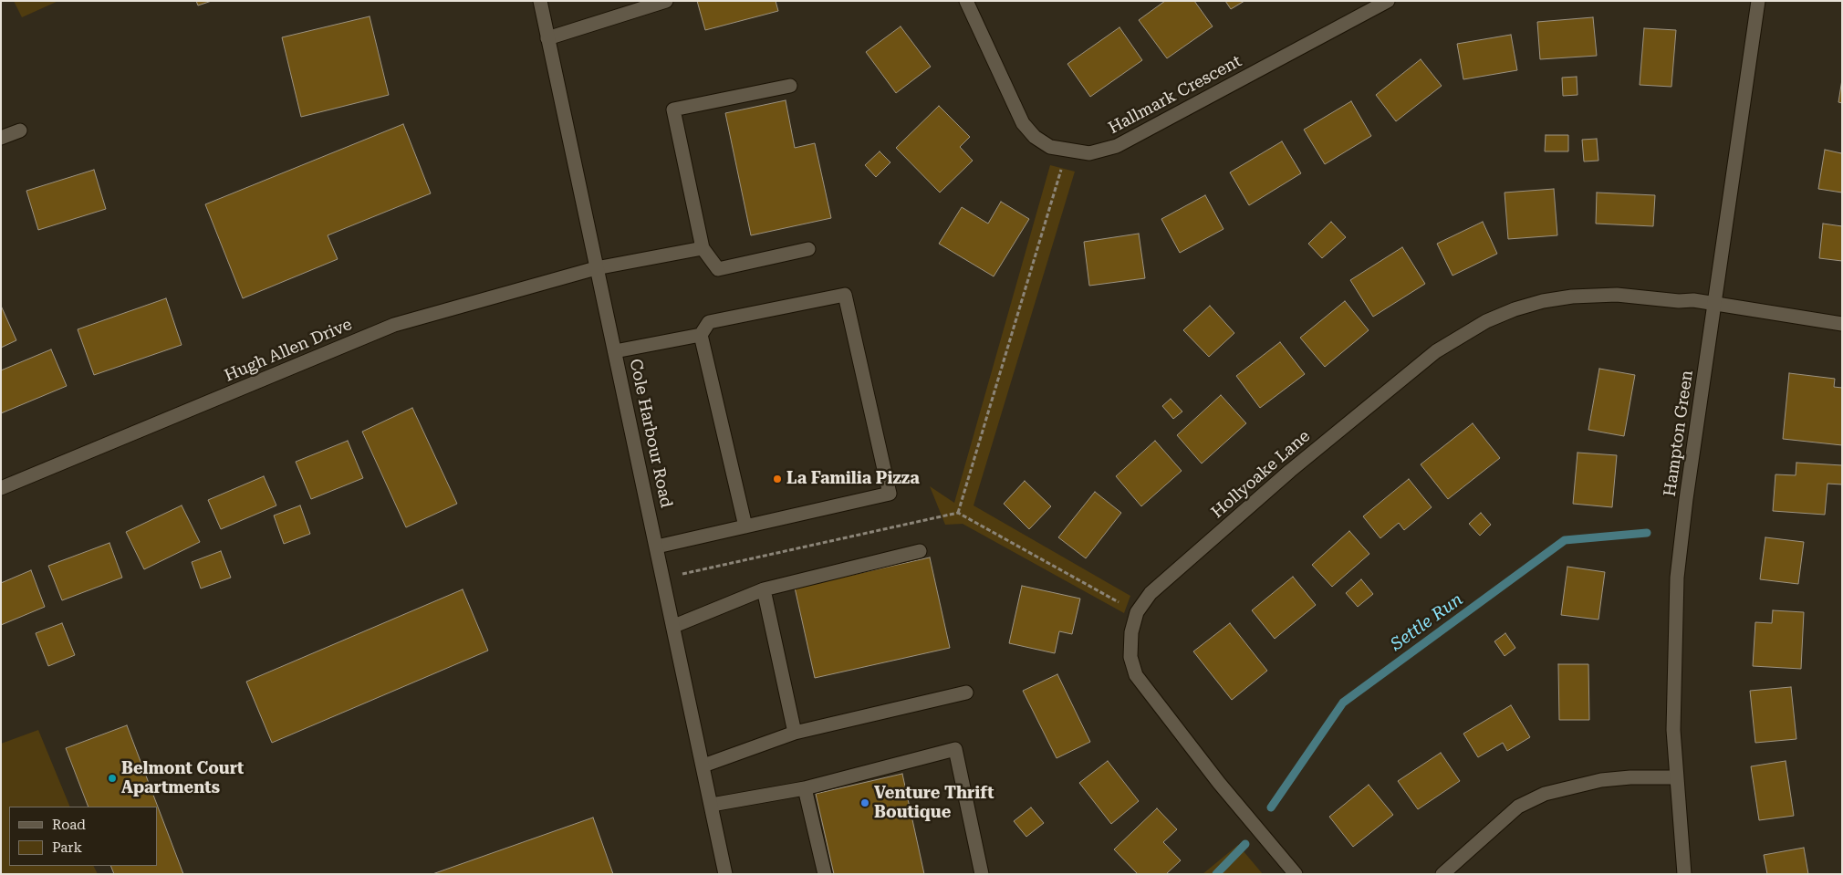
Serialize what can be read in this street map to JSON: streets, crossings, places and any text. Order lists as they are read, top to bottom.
{
  "streets": {
    "street": [
      "Hallmark Crescent",
      "Hugh Allen Drive",
      "Cole Harbour Road",
      "Hampton Green",
      "Hollyoake Lane"
    ]
  },
  "crossings": [
    ["Hugh Allen Drive", "Cole Harbour Road"],
    ["Hampton Green", "Hollyoake Lane"]
  ],
  "water": ["Settle Run"],
  "places": ["La Familia Pizza", "Belmont Court Apartments", "Venture Thrift Boutique"],
  "legend": ["Road", "Park"]
}
